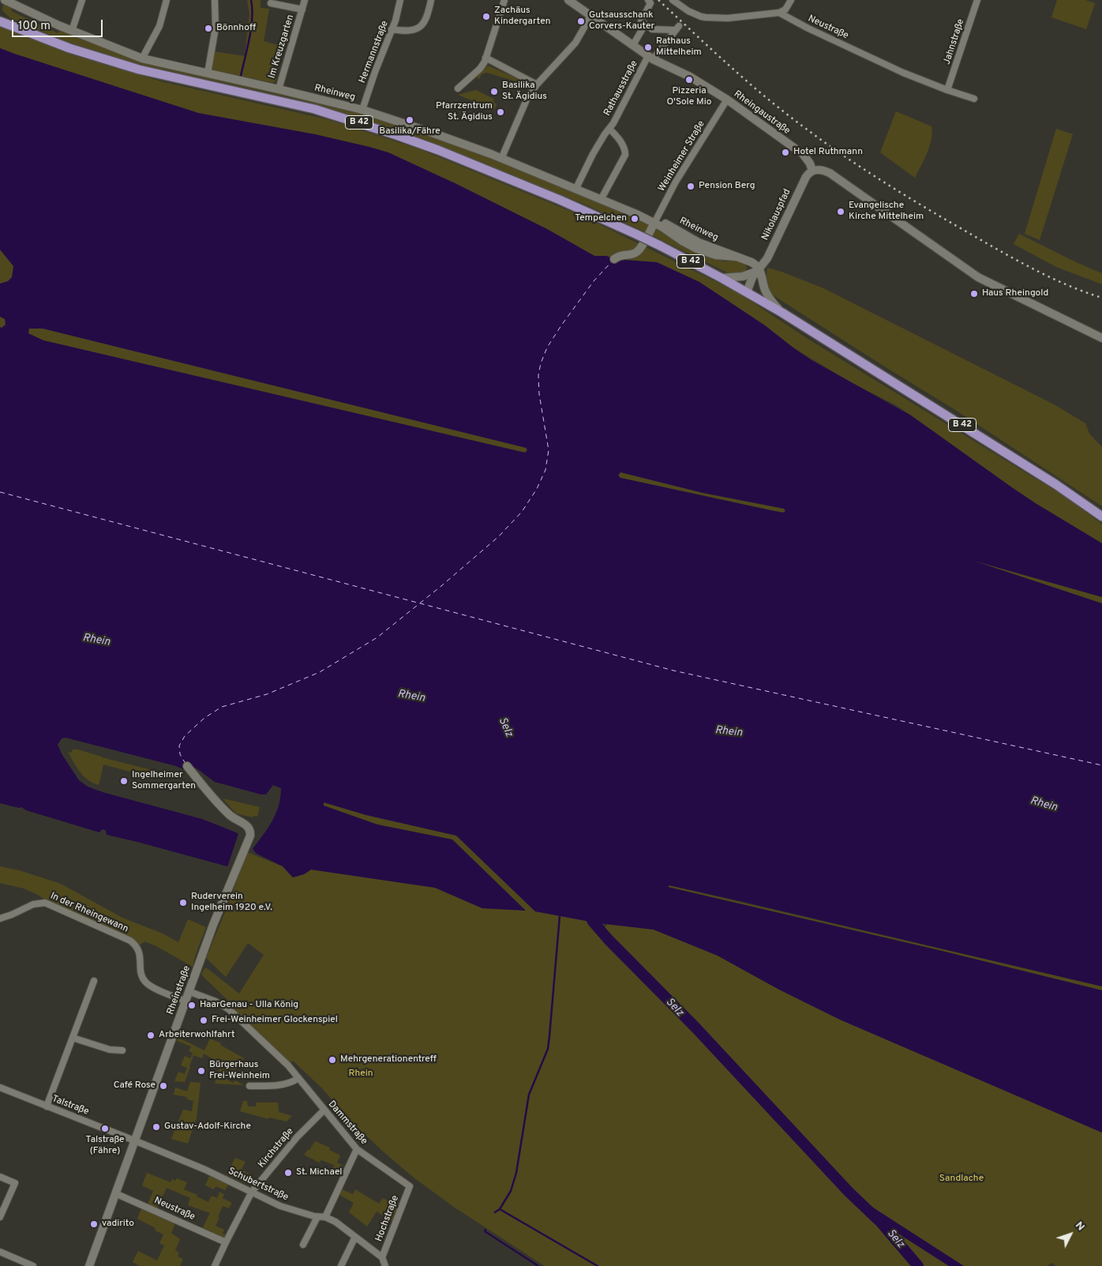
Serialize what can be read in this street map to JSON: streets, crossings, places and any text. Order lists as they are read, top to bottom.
{
  "streets": {
    "main road": ["B 42"],
    "street": [
      "Neustraße",
      "Jahnstraße",
      "Im Kreuzgarten",
      "Hermannstraße",
      "Rathausstraße",
      "Rheinweg",
      "Rheingaustraße",
      "Weinheimer Straße",
      "Nikolauspfad",
      "In der Rheingewann",
      "Rheinstraße",
      "Talstraße",
      "Dammstraße",
      "Kirchstraße",
      "Schubertstraße",
      "Hochstraße"
    ]
  },
  "crossings": [
    ["Neustraße", "Jahnstraße"],
    ["Neustraße", "Rheinstraße"],
    ["Neustraße", "Kirchstraße"],
    ["Im Kreuzgarten", "Rheinweg"],
    ["Hermannstraße", "Rheinweg"],
    ["Rathausstraße", "Rheinweg"],
    ["Rathausstraße", "Rheingaustraße"],
    ["Rheinweg", "Weinheimer Straße"],
    ["Rheinweg", "Nikolauspfad"],
    ["Rheingaustraße", "Weinheimer Straße"],
    ["Rheingaustraße", "Nikolauspfad"],
    ["B 42", "Nikolauspfad"],
    ["In der Rheingewann", "Rheinstraße"],
    ["Rheinstraße", "Talstraße"],
    ["Rheinstraße", "Dammstraße"],
    ["Rheinstraße", "Schubertstraße"],
    ["Talstraße", "Schubertstraße"],
    ["Dammstraße", "Kirchstraße"],
    ["Dammstraße", "Hochstraße"],
    ["Kirchstraße", "Schubertstraße"],
    ["Schubertstraße", "Hochstraße"]
  ],
  "water": ["Rhein", "Selz"],
  "parks": ["Rhein", "Sandlache"],
  "places": [
    "Zachäus Kindergarten",
    "Gutsausschank Corvers-Kauter",
    "Bönnhoff",
    "Rathaus Mittelheim",
    "Pizzeria O'Sole Mio",
    "Basilika St. Ägidius",
    "Pfarrzentrum St. Ägidius",
    "Basilika/Fähre",
    "Hotel Ruthmann",
    "Pension Berg",
    "Evangelische Kirche Mittelheim",
    "Tempelchen",
    "Haus Rheingold",
    "Ingelheimer Sommergarten",
    "Ruderverein Ingelheim 1920 e.V.",
    "HaarGenau - Ulla König",
    "Frei-Weinheimer Glockenspiel",
    "Arbeiterwohlfahrt",
    "Mehrgenerationentreff",
    "Bürgerhaus Frei-Weinheim",
    "Café Rose",
    "Gustav-Adolf-Kirche",
    "Talstraße (Fähre)",
    "St. Michael",
    "vadirito"
  ],
  "scale_bar": "100 m",
  "north": "top right"
}
